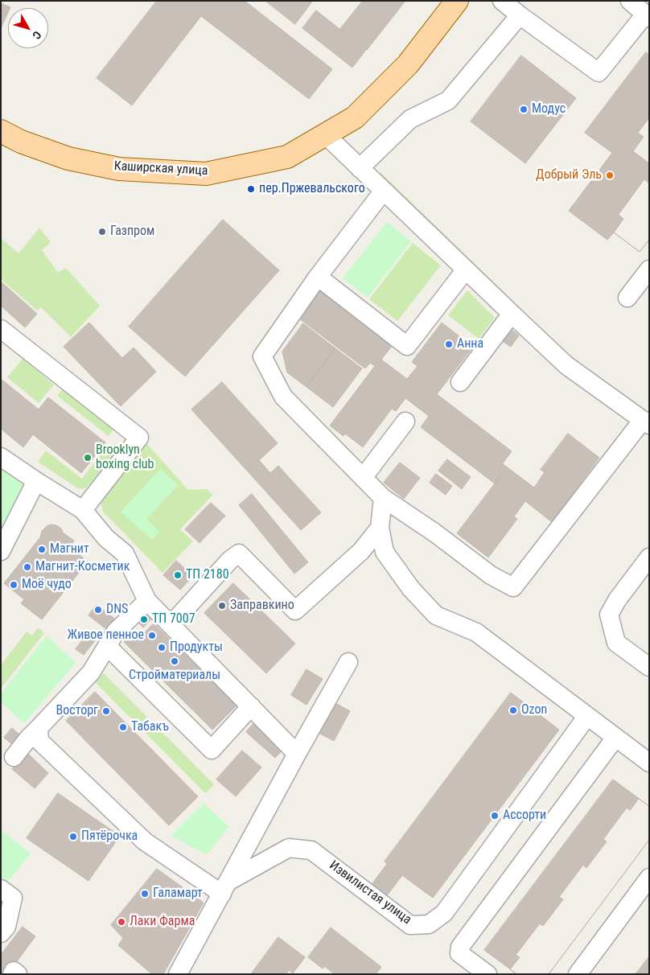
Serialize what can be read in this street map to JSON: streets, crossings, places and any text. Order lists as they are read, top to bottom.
{
  "streets": {
    "main road": ["Каширская улица"],
    "lane": ["Извилистая улица"]
  },
  "places": [
    "Модус",
    "Добрый Эль",
    "пер.Пржевальского",
    "Газпром",
    "Анна",
    "Brooklyn boxing club",
    "Магнит",
    "Магнит-Косметик",
    "ТП 2180",
    "Моё чудо",
    "Заправкино",
    "DNS",
    "ТП 7007",
    "Живое пенное",
    "Продукты",
    "Стройматериалы",
    "Ozon",
    "Восторг",
    "Табакъ",
    "Ассорти",
    "Пятёрочка",
    "Галамарт",
    "Лаки Фарма"
  ],
  "north": "bottom right"
}
